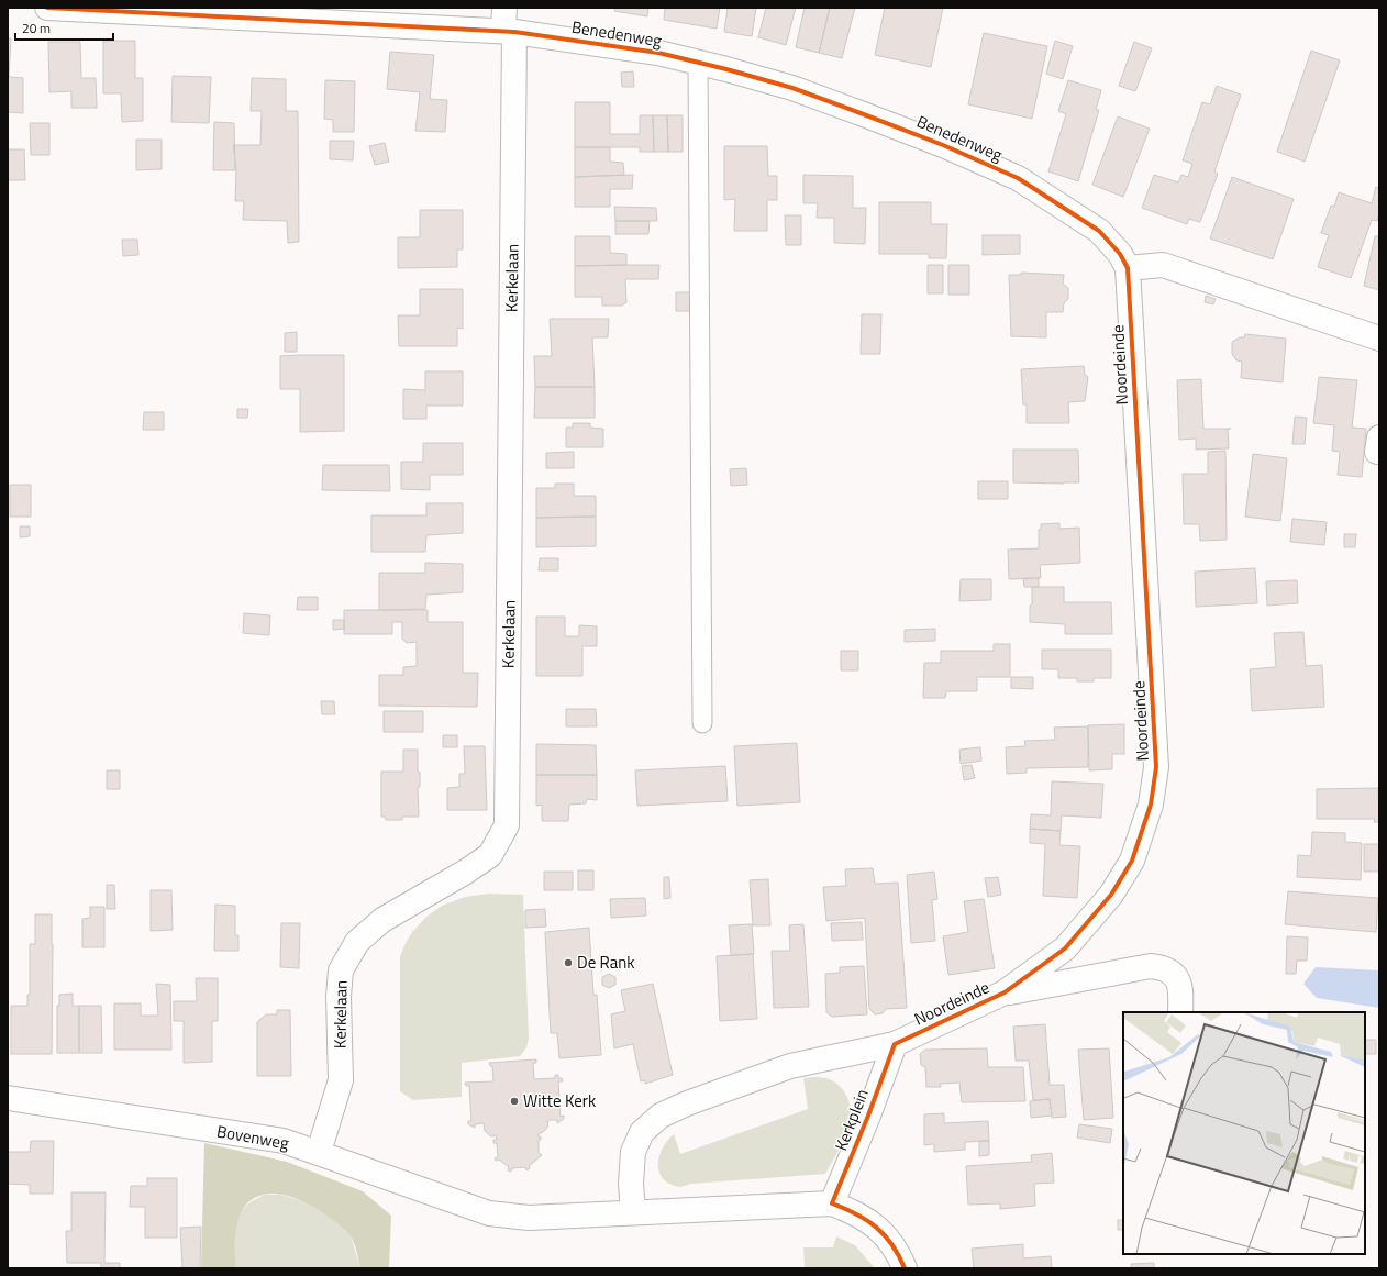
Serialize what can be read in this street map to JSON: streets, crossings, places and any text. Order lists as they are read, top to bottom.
{
  "streets": {
    "street": [
      "Benedenweg",
      "Kerkelaan",
      "Noordeinde",
      "Kerkplein",
      "Bovenweg"
    ]
  },
  "crossings": [
    ["Benedenweg", "Kerkelaan"],
    ["Benedenweg", "Noordeinde"],
    ["Kerkelaan", "Bovenweg"],
    ["Noordeinde", "Kerkplein"]
  ],
  "places": ["De Rank", "Witte Kerk"],
  "scale_bar": "20 m"
}
